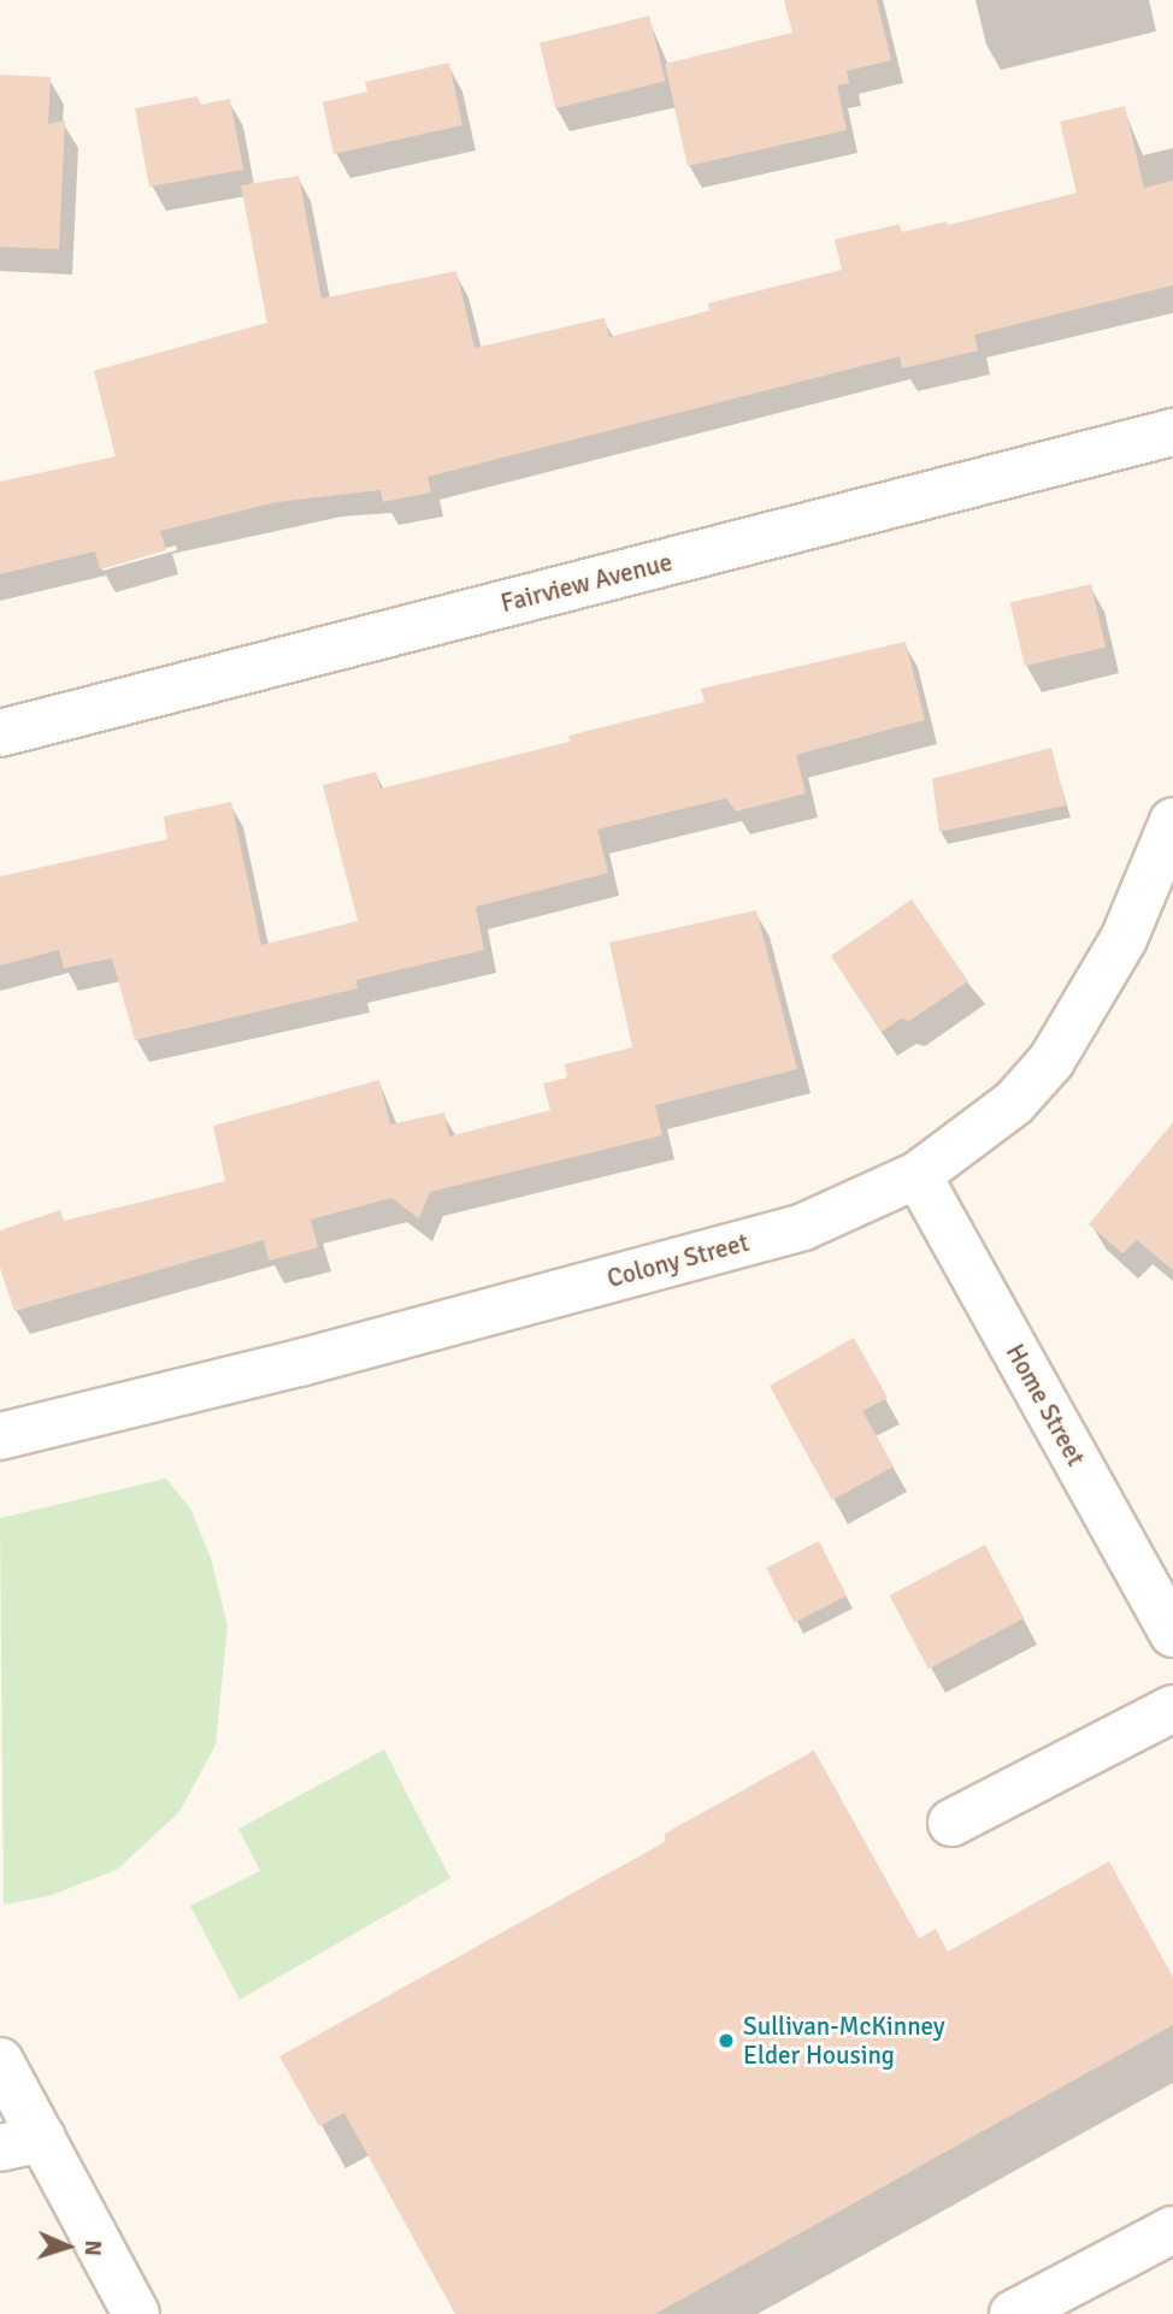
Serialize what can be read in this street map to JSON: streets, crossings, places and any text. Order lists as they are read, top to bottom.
{
  "streets": {
    "street": ["Fairview Avenue", "Colony Street", "Home Street"]
  },
  "crossings": [
    ["Colony Street", "Home Street"]
  ],
  "places": ["Sullivan-McKinney Elder Housing"],
  "north": "right"
}
